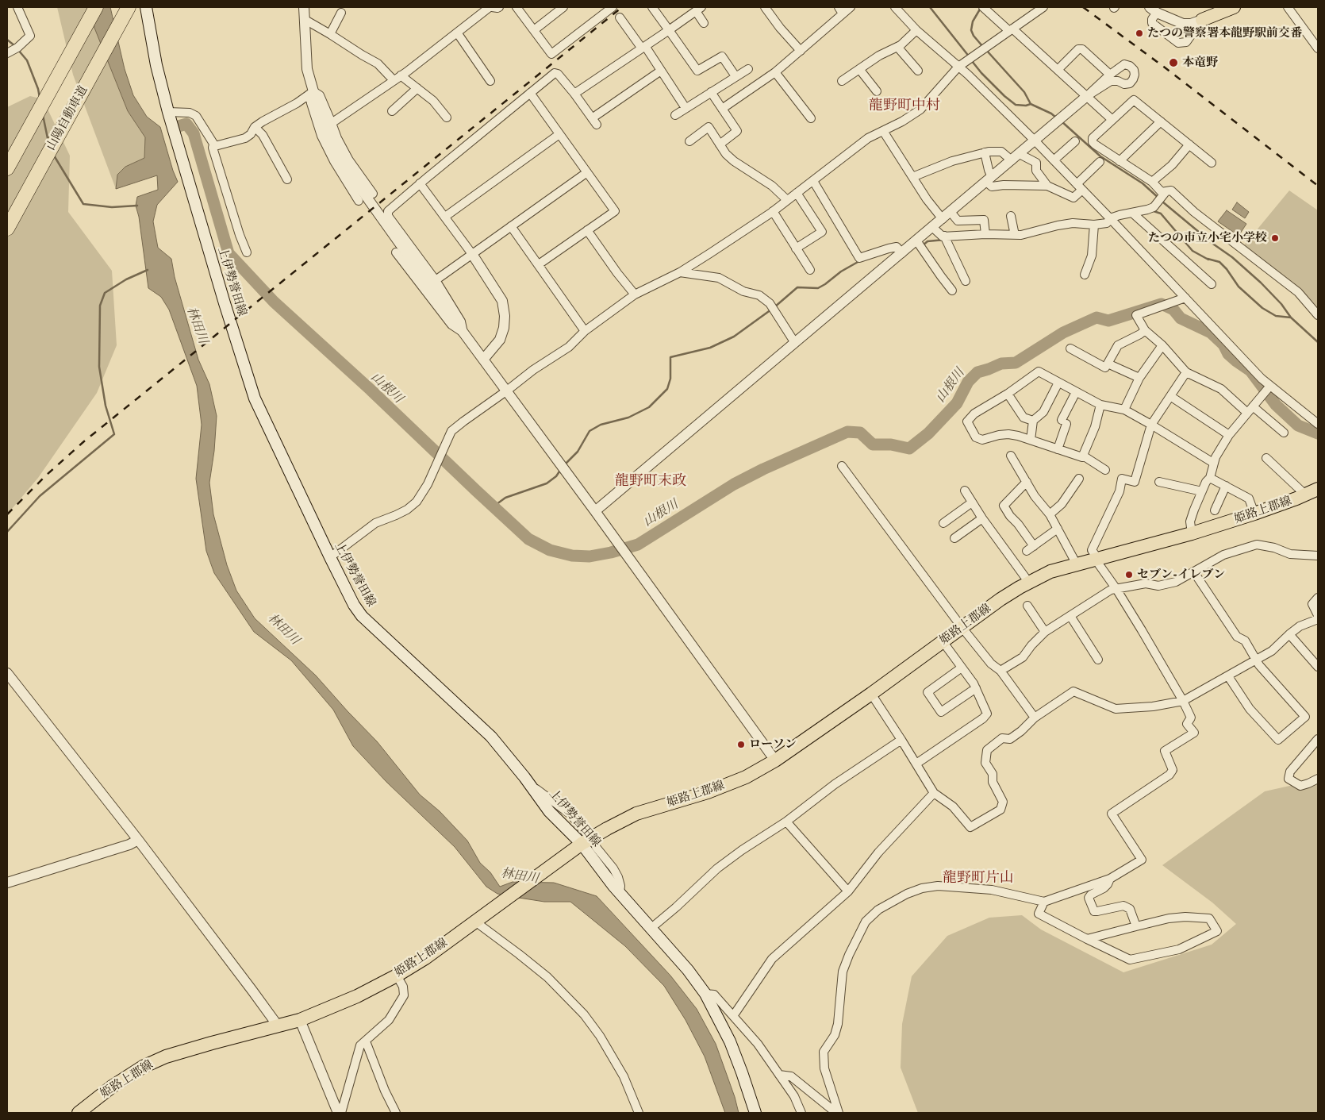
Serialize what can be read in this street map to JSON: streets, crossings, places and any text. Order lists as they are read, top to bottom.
{
  "streets": {
    "highway": ["山陽自動車道"],
    "main road": ["上伊勢誉田線", "姫路上郡線"]
  },
  "crossings": [
    ["上伊勢誉田線", "姫路上郡線"]
  ],
  "districts": ["龍野町中村", "龍野町末政", "龍野町片山"],
  "water": ["林田川", "山根川"],
  "places": [
    "たつの警察署本龍野駅前交番",
    "本竜野",
    "たつの市立小宅小学校",
    "セブン-イレブン",
    "ローソン"
  ]
}
